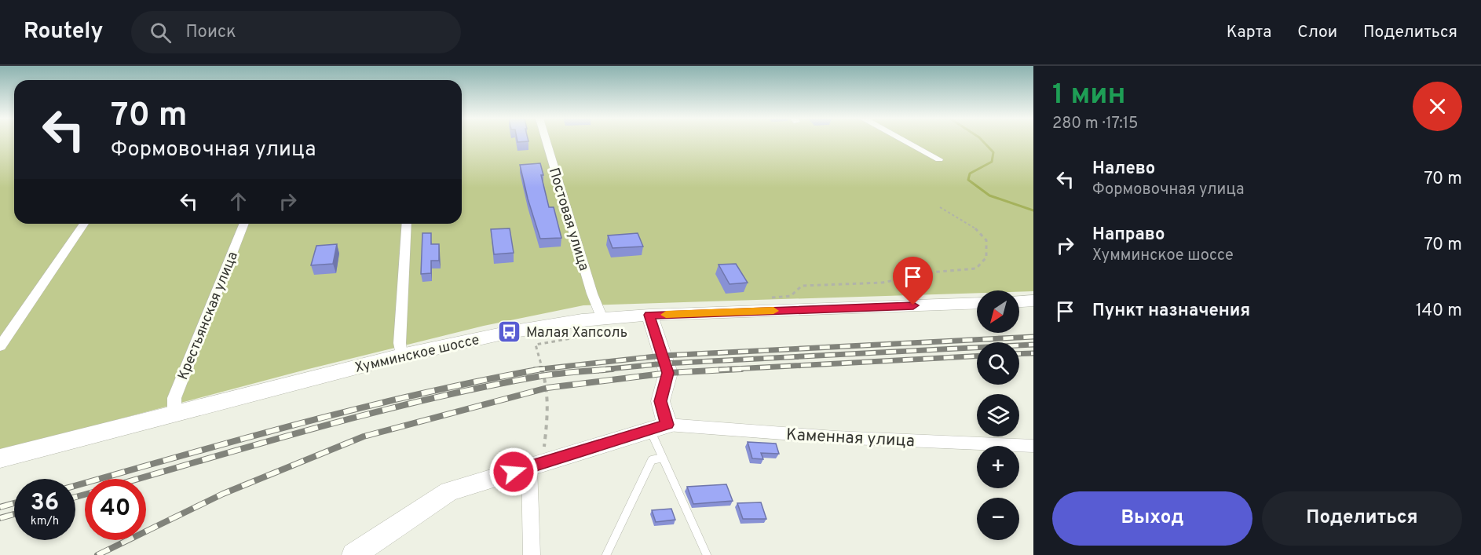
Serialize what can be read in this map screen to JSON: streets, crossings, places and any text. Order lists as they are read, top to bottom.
{
  "streets": {
    "main road": ["Хумминское шоссе"],
    "street": ["Постовая улица", "Крестьянская улица", "Каменная улица"]
  },
  "crossings": [
    ["Постовая улица", "Хумминское шоссе"],
    ["Крестьянская улица", "Хумминское шоссе"]
  ],
  "places": {
    "bus stop": ["Малая Хапсоль"]
  },
  "north": "bottom left",
  "page": {
    "header": "Routely",
    "search": "Поиск",
    "nav": ["Карта", "Слои", "Поделиться"],
    "heading": ["1 мин", "280 m · 17:15"],
    "turn": ["70 m", "Формовочная улица"],
    "list": [
      {
        "name": "Налево",
        "note": "Формовочная улица",
        "value": "70 m"
      },
      {
        "name": "Направо",
        "note": "Хумминское шоссе",
        "value": "70 m"
      },
      {
        "name": "Пункт назначения",
        "value": "140 m"
      }
    ],
    "map_buttons": ["+", "−"],
    "speed": "36 km/h",
    "limit": "40",
    "buttons": ["Выход", "Поделиться"]
  }
}
